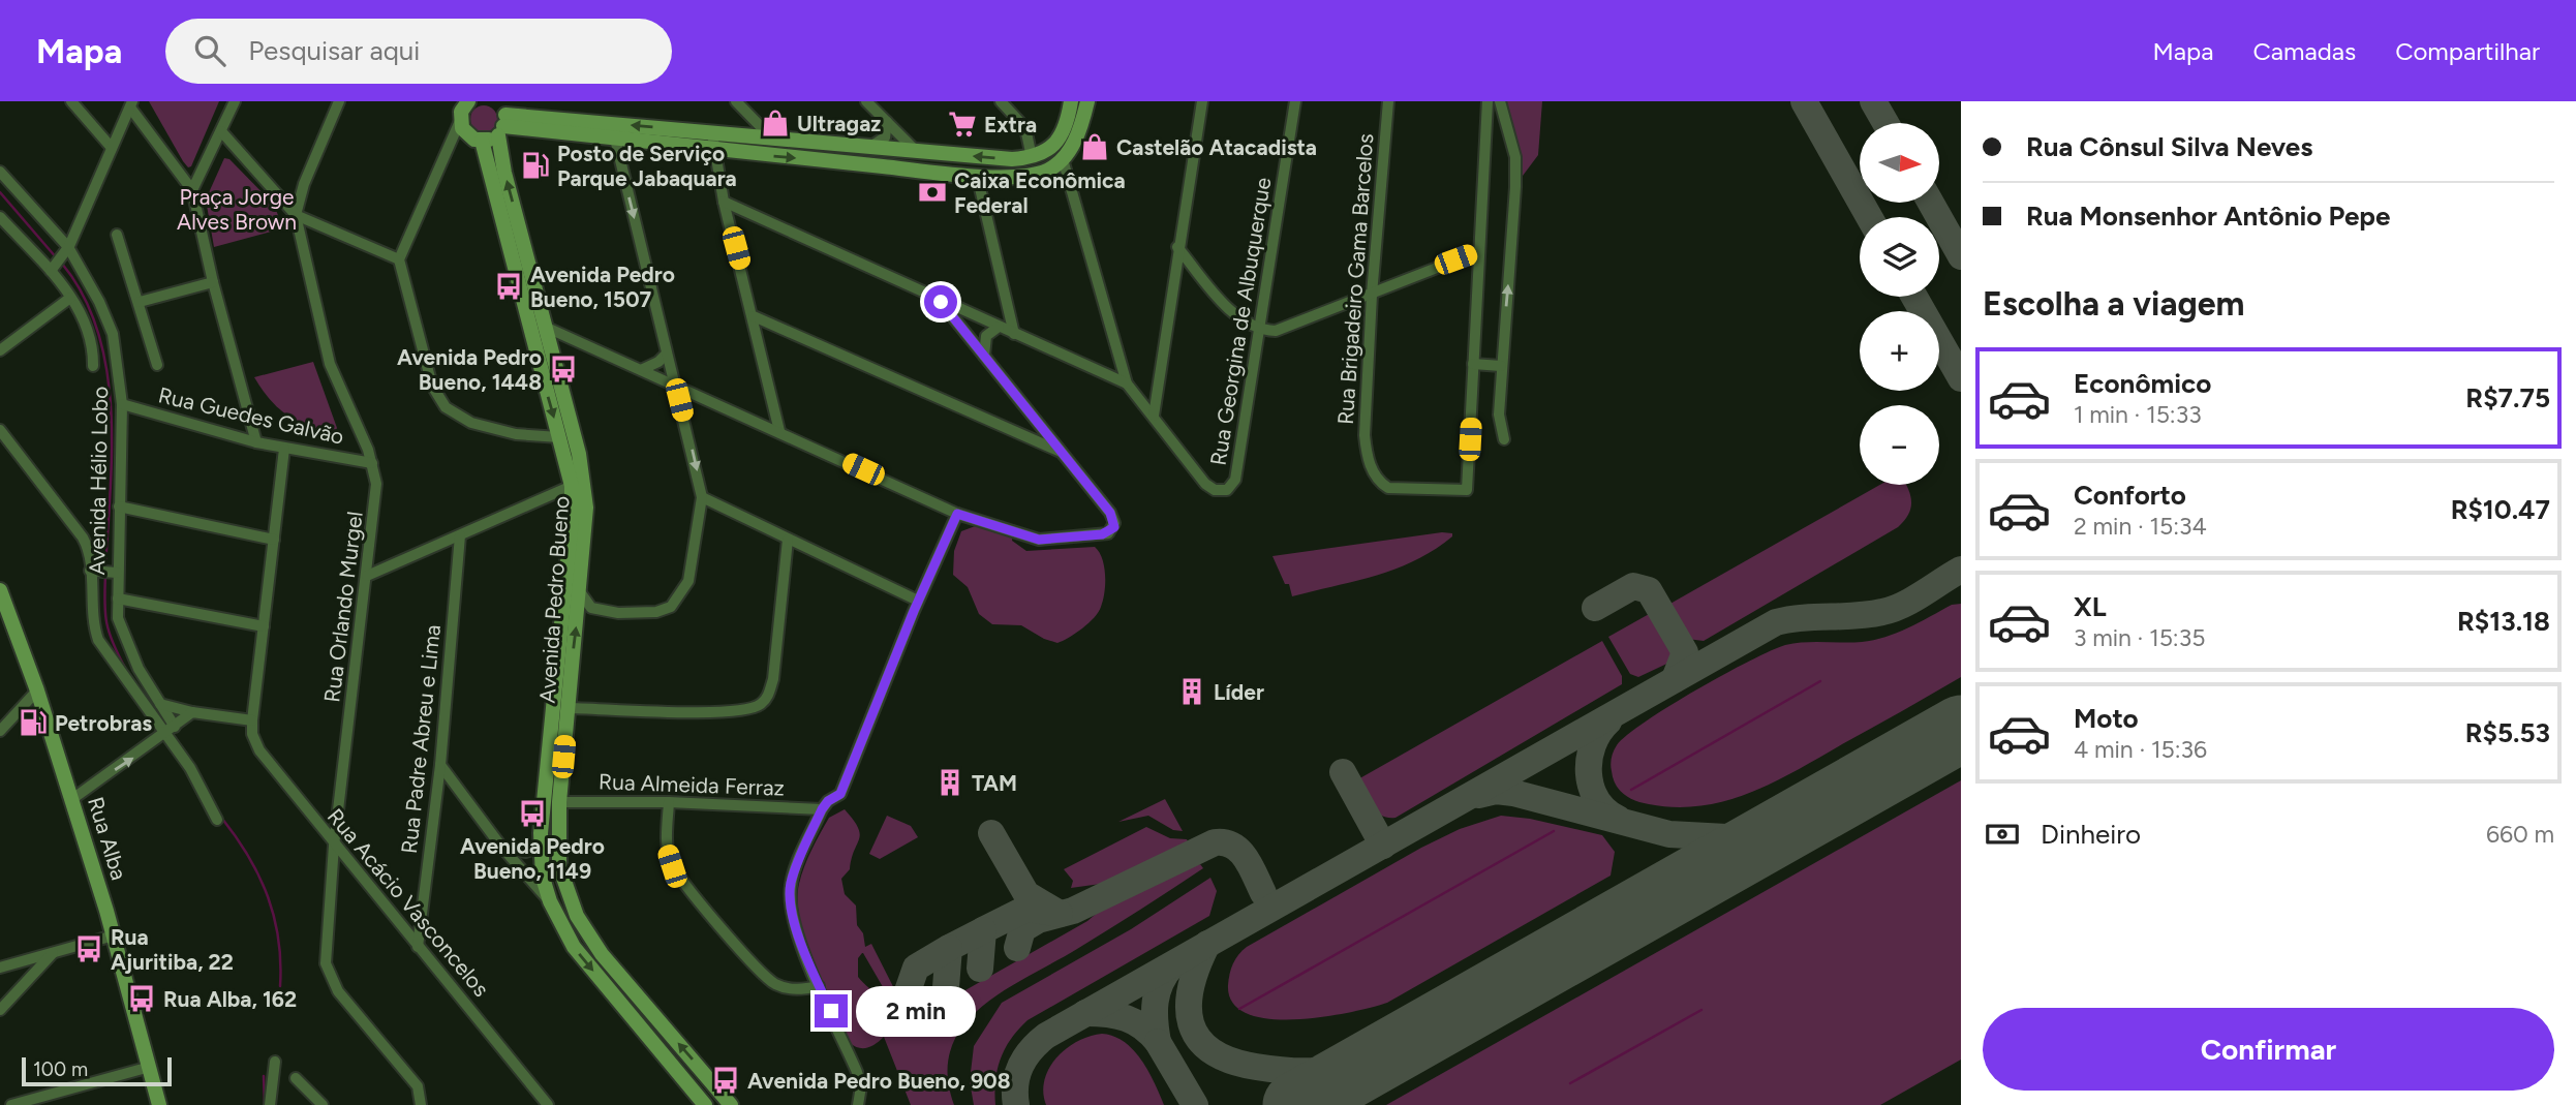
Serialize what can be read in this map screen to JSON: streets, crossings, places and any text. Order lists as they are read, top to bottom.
{
  "streets": {
    "main road": ["Avenida Pedro Bueno", "Rua Alba"],
    "street": [
      "Rua Brigadeiro Gama Barcelos",
      "Rua Georgina de Albuquerque",
      "Rua Guedes Galvão",
      "Avenida Hélio Lobo",
      "Rua Orlando Murgel",
      "Rua Padre Abreu e Lima",
      "Rua Almeida Ferraz",
      "Rua Acácio Vasconcelos"
    ]
  },
  "crossings": [
    ["Rua Guedes Galvão", "Avenida Hélio Lobo"],
    ["Rua Guedes Galvão", "Rua Orlando Murgel"],
    ["Avenida Pedro Bueno", "Rua Almeida Ferraz"],
    ["Rua Orlando Murgel", "Rua Acácio Vasconcelos"],
    ["Rua Padre Abreu e Lima", "Rua Acácio Vasconcelos"]
  ],
  "parks": ["Praça Jorge Alves Brown"],
  "places": {
    "shop": ["Ultragaz", "Castelão Atacadista"],
    "supermarket": ["Extra"],
    "fuel station": ["Posto de Serviço Parque Jabaquara", "Petrobras"],
    "bank": ["Caixa Econômica Federal"],
    "bus stop": [
      "Avenida Pedro Bueno, 1507",
      "Avenida Pedro Bueno, 1448",
      "Avenida Pedro Bueno, 1149",
      "Rua Ajuritiba, 22",
      "Rua Alba, 162",
      "Avenida Pedro Bueno, 908"
    ],
    "building": ["Líder", "TAM"]
  },
  "scale_bar": "100 m",
  "north": "right",
  "page": {
    "header": "Mapa",
    "search": "Pesquisar aqui",
    "nav": ["Mapa", "Camadas", "Compartilhar"],
    "banner": ["Rua Cônsul Silva Neves", "Rua Monsenhor Antônio Pepe"],
    "map_buttons": ["+", "−"],
    "heading": "Escolha a viagem",
    "list": [
      {
        "name": "Econômico",
        "note": "1 min · 15:33",
        "value": "R$7.75"
      },
      {
        "name": "Conforto",
        "note": "2 min · 15:34",
        "value": "R$10.47"
      },
      {
        "name": "XL",
        "note": "3 min · 15:35",
        "value": "R$13.18"
      },
      {
        "name": "Moto",
        "note": "4 min · 15:36",
        "value": "R$5.53"
      }
    ],
    "pay": ["Dinheiro", "660 m"],
    "bubble": "2 min",
    "buttons": "Confirmar",
    "scale": "100 m"
  }
}
